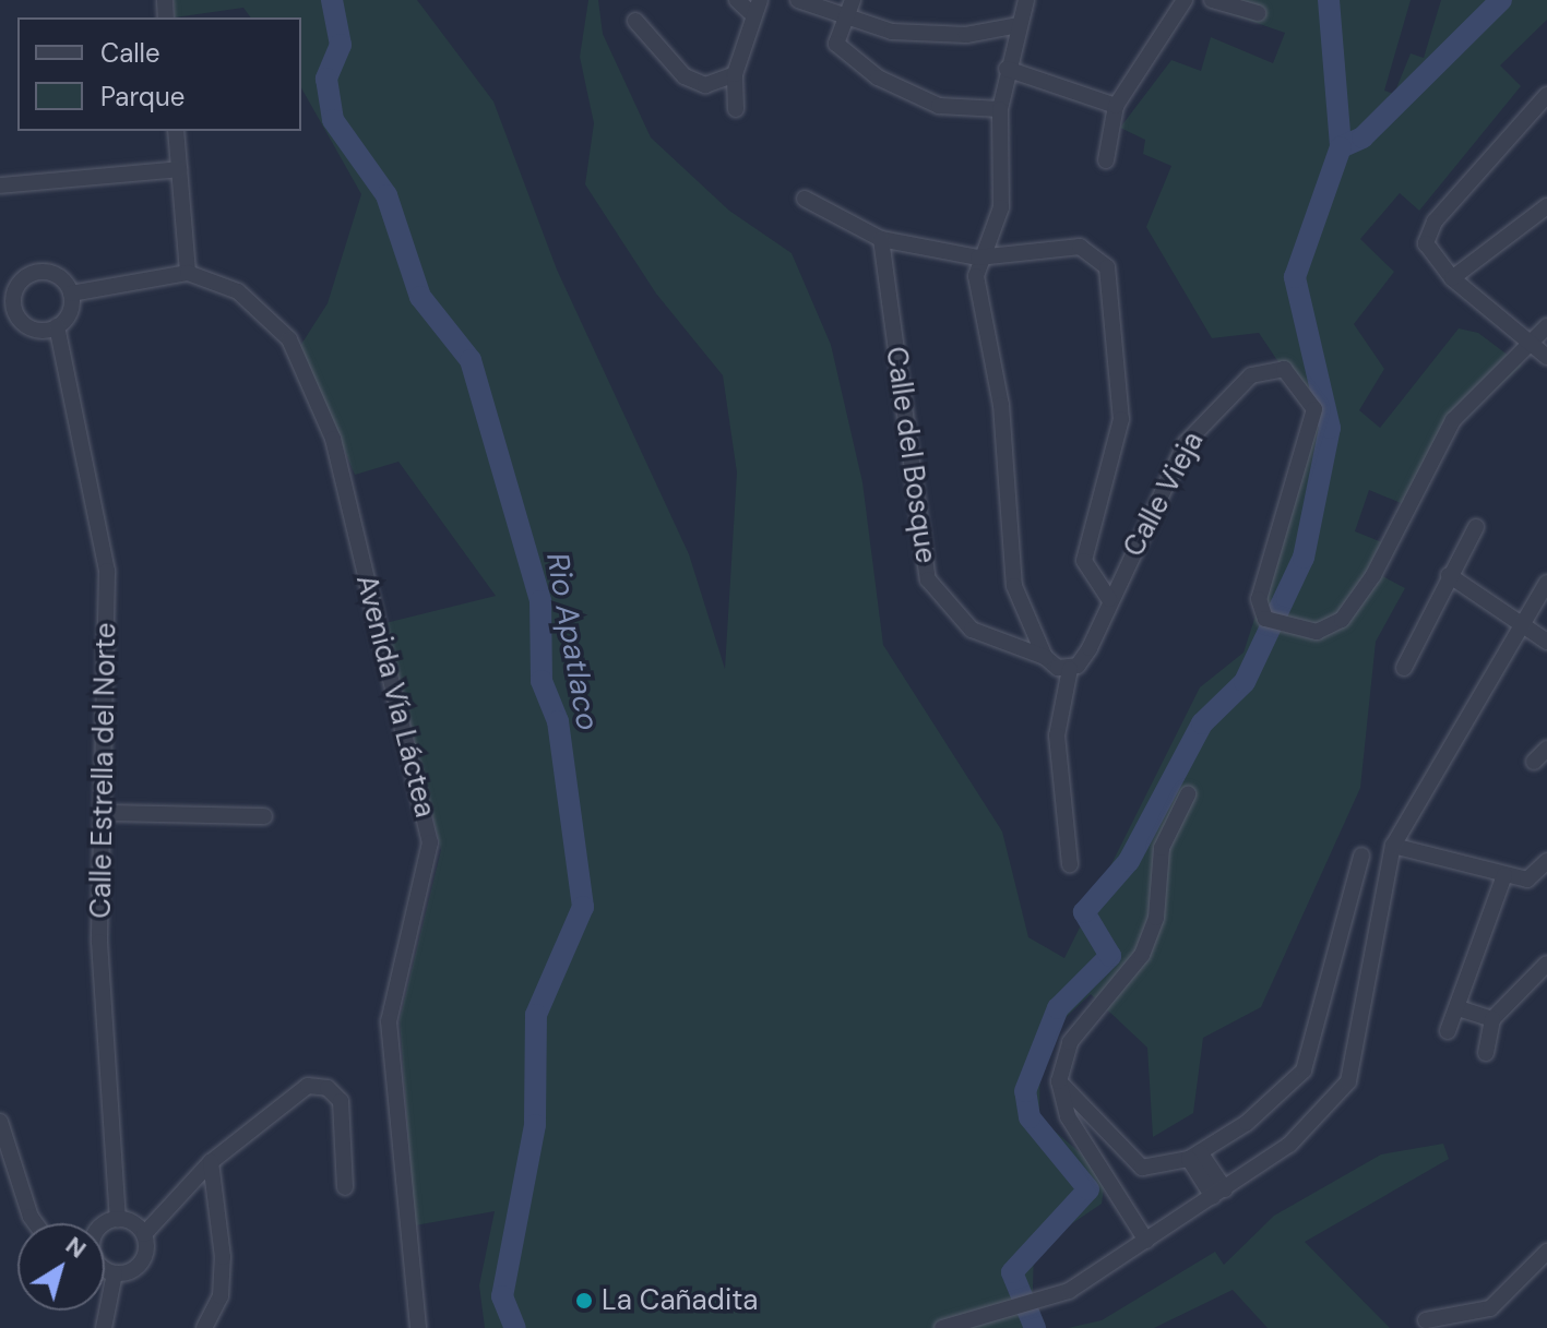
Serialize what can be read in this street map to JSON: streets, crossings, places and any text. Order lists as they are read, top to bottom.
{
  "streets": {
    "street": [
      "Calle del Bosque",
      "Calle Vieja",
      "Avenida Vía Láctea",
      "Calle Estrella del Norte"
    ]
  },
  "water": ["Rio Apatlaco"],
  "places": ["La Cañadita"],
  "legend": ["Calle", "Parque"],
  "north": "top right"
}
